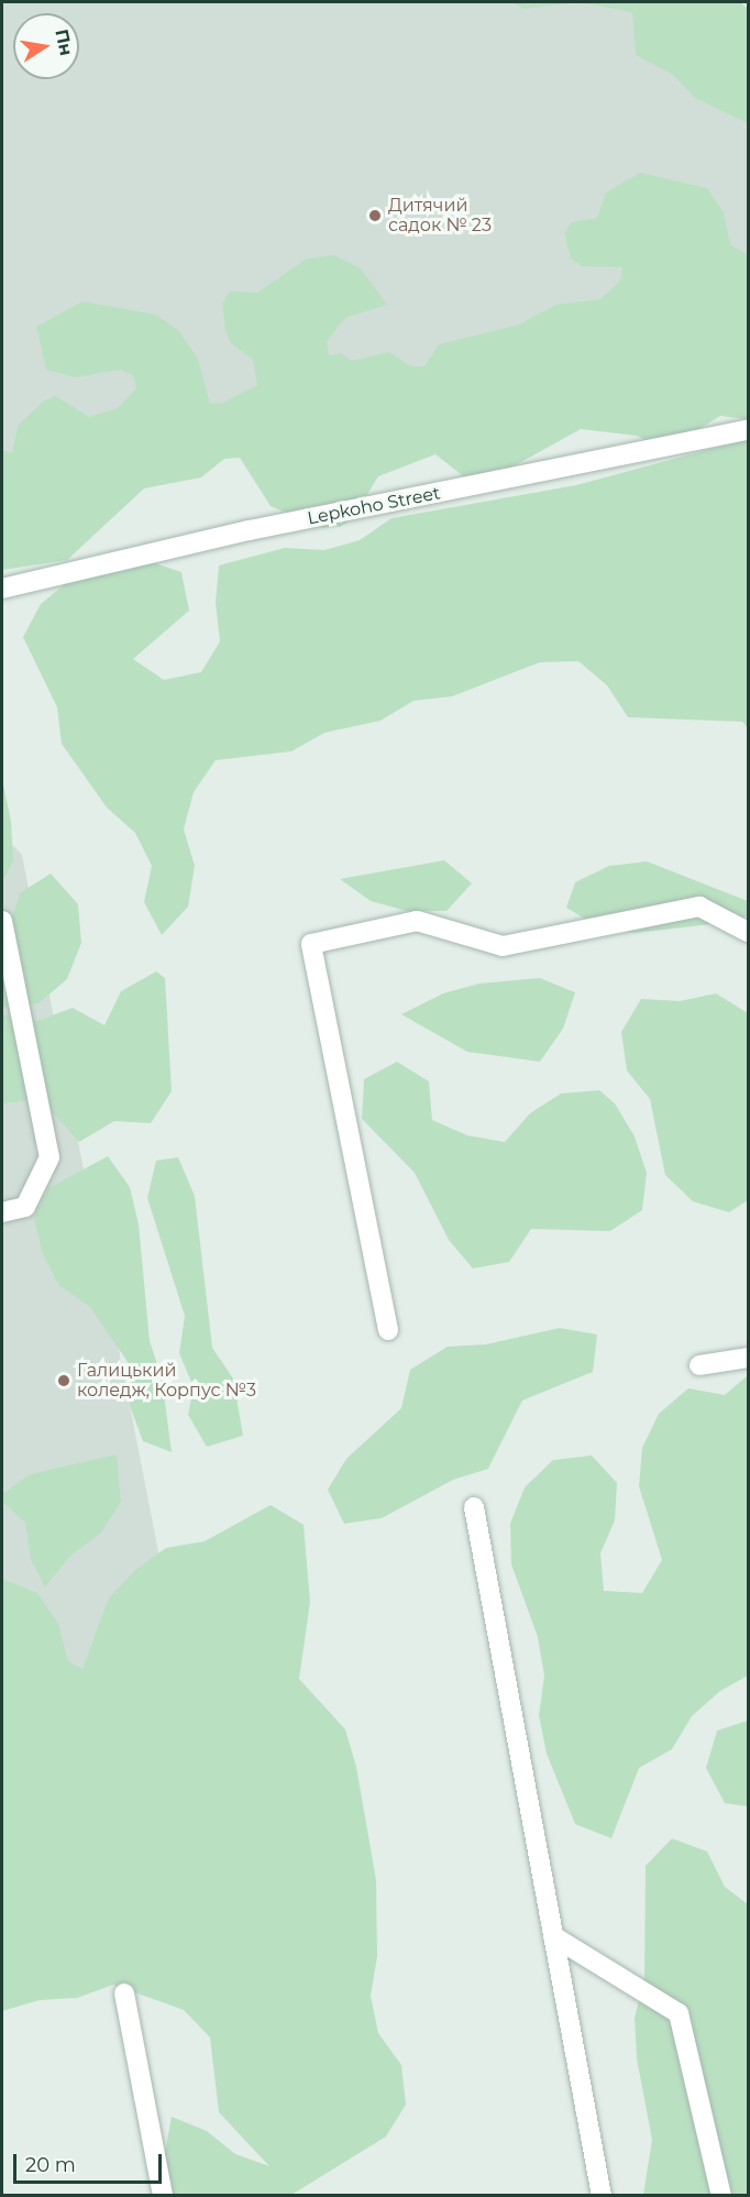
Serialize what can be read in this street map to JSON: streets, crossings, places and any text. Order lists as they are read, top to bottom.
{
  "streets": {
    "street": ["Lepkoho Street"]
  },
  "places": ["Дитячий садок № 23", "Галицький коледж, Корпус №3"],
  "scale_bar": "20 m",
  "north": "right"
}
